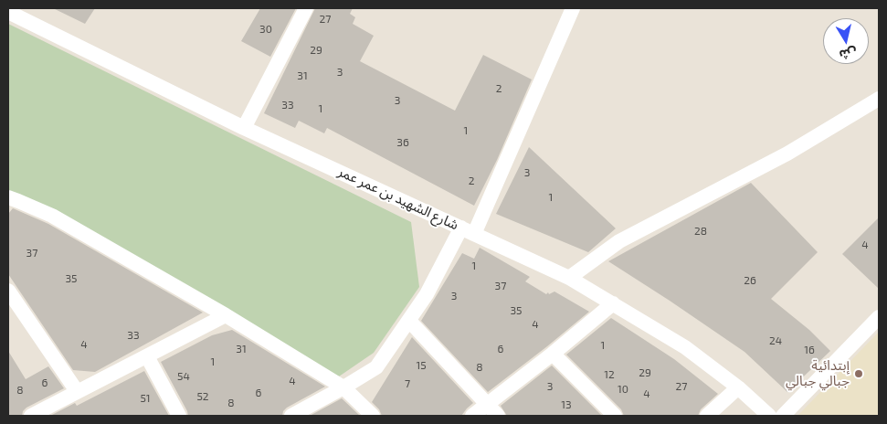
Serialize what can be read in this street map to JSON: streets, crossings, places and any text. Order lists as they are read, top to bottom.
{
  "streets": {
    "street": ["شارع الشهيد بن عمر عمر"]
  },
  "places": ["إبتدائية جبالي جبالي"],
  "house_numbers": [
    "27",
    "30",
    "29",
    "3",
    "31",
    "2",
    "3",
    "33",
    "1",
    "1",
    "36",
    "3",
    "2",
    "1",
    "28",
    "4",
    "37",
    "1",
    "35",
    "26",
    "37",
    "3",
    "35",
    "4",
    "33",
    "24",
    "4",
    "1",
    "31",
    "6",
    "16",
    "1",
    "15",
    "8",
    "29",
    "12",
    "54",
    "4",
    "6",
    "7",
    "3",
    "27",
    "10",
    "8",
    "6",
    "4",
    "52",
    "51",
    "8",
    "13"
  ],
  "north": "bottom"
}
